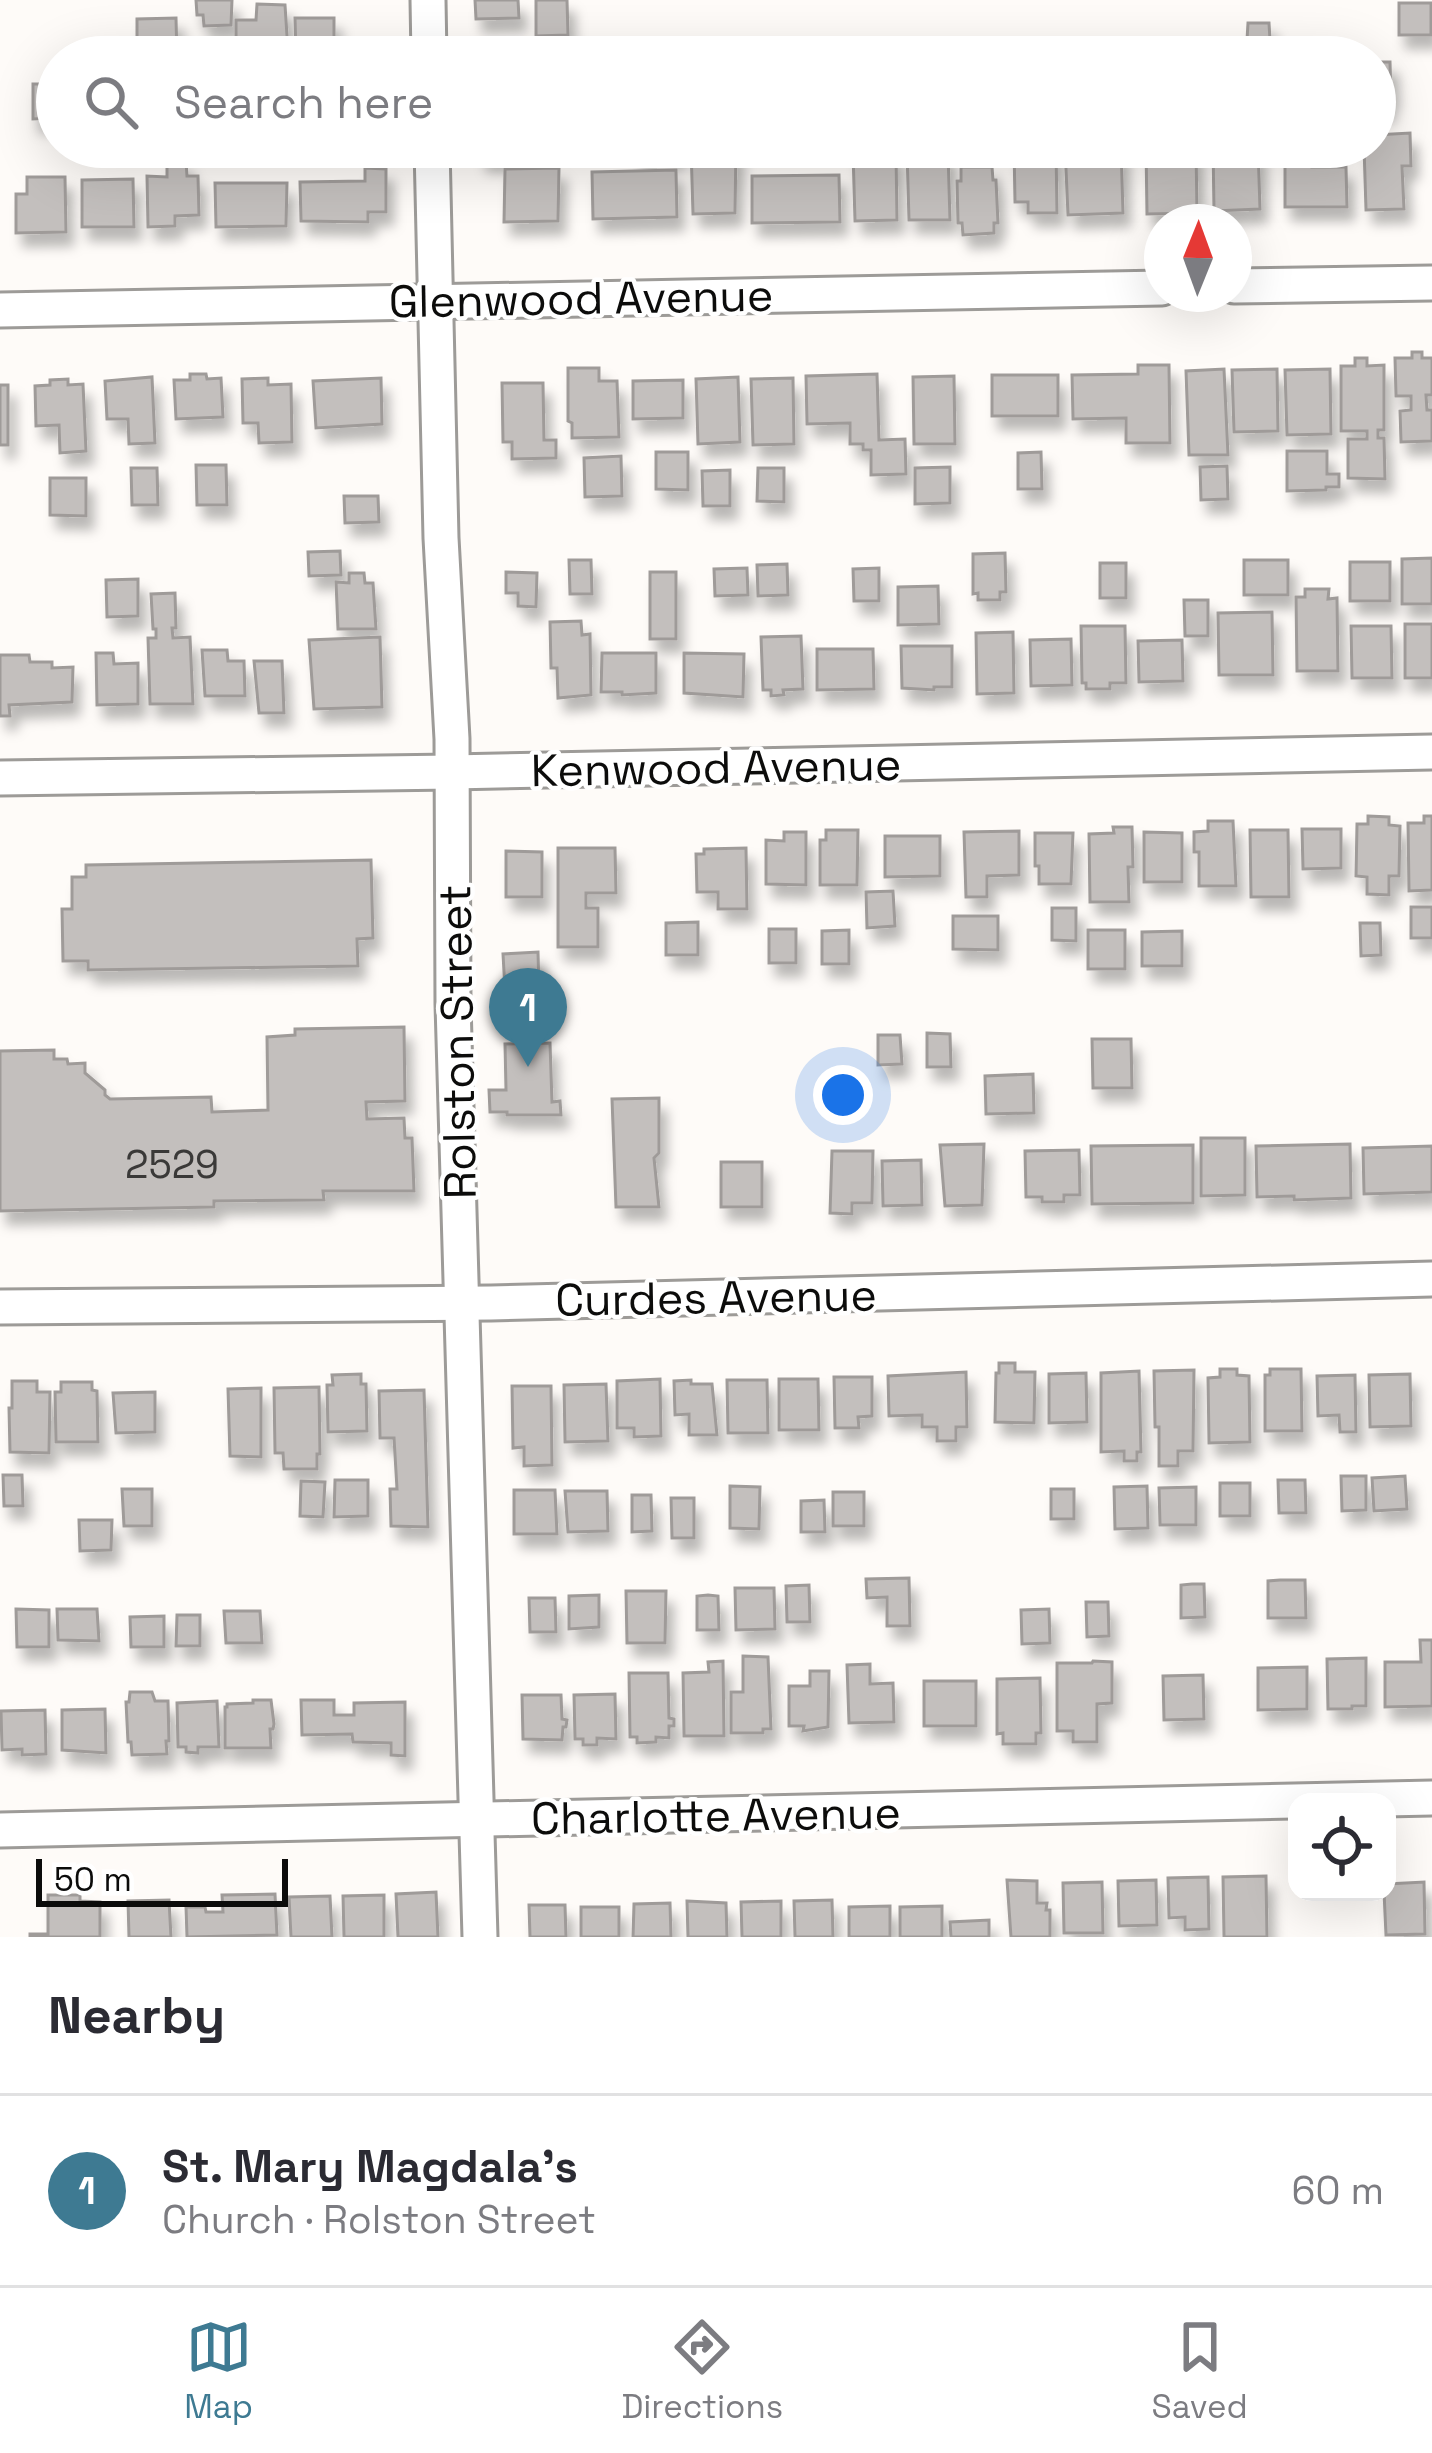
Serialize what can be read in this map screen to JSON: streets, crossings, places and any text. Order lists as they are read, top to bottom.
{
  "streets": {
    "street": [
      "Glenwood Avenue",
      "Kenwood Avenue",
      "Rolston Street",
      "Curdes Avenue",
      "Charlotte Avenue"
    ]
  },
  "crossings": [
    ["Glenwood Avenue", "Rolston Street"],
    ["Kenwood Avenue", "Rolston Street"],
    ["Rolston Street", "Curdes Avenue"],
    ["Rolston Street", "Charlotte Avenue"]
  ],
  "house_numbers": ["2529"],
  "scale_bar": "50 m",
  "north": "top",
  "page": {
    "search": "Search here",
    "pins": "1",
    "scale": "50 m",
    "heading": "Nearby",
    "list": [
      {
        "mark": "1",
        "name": "St. Mary Magdala's",
        "note": "Church · Rolston Street",
        "value": "60 m"
      }
    ],
    "nav": ["Map", "Directions", "Saved"]
  }
}
